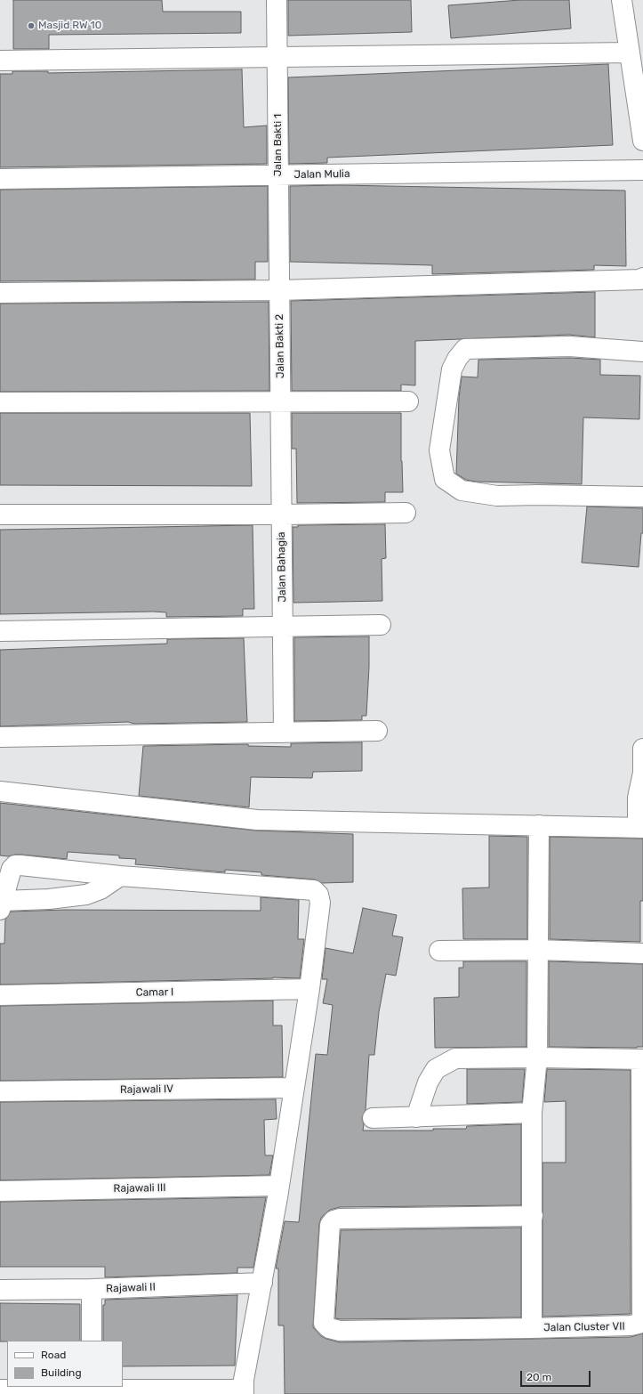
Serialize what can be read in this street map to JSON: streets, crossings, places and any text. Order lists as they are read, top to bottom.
{
  "streets": {
    "street": [
      "Jalan Bakti 1",
      "Jalan Mulia",
      "Jalan Bakti 2",
      "Jalan Bahagia",
      "Camar I",
      "Rajawali IV",
      "Rajawali III",
      "Rajawali II",
      "Jalan Cluster VII"
    ]
  },
  "crossings": [
    ["Jalan Bakti 1", "Jalan Mulia"],
    ["Jalan Bakti 1", "Jalan Bakti 2"],
    ["Jalan Bakti 2", "Jalan Bahagia"]
  ],
  "places": ["Masjid RW 10"],
  "legend": ["Road", "Building"],
  "scale_bar": "20 m"
}
